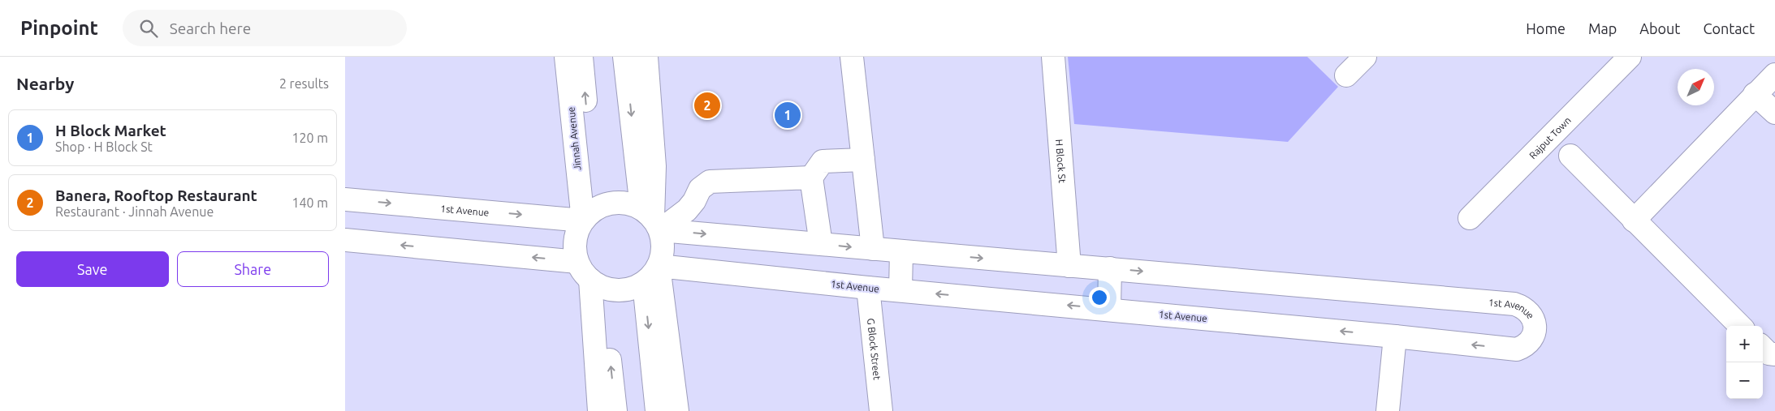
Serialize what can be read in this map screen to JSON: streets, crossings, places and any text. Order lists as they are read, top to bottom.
{
  "streets": {
    "street": [
      "Rajput Town",
      "Jinnah Avenue",
      "H Block St",
      "1st Avenue",
      "G Block Street"
    ]
  },
  "crossings": [
    ["Jinnah Avenue", "1st Avenue"],
    ["H Block St", "1st Avenue"],
    ["1st Avenue", "G Block Street"]
  ],
  "north": "top right",
  "page": {
    "header": "Pinpoint",
    "search": "Search here",
    "nav": [
      "Home",
      "Map",
      "About",
      "Contact"
    ],
    "heading": ["Nearby", "2 results"],
    "pins": ["2", "1"],
    "list": [
      {
        "mark": "1",
        "name": "H Block Market",
        "note": "Shop · H Block St",
        "value": "120 m"
      },
      {
        "mark": "2",
        "name": "Banera, Rooftop Restaurant",
        "note": "Restaurant · Jinnah Avenue",
        "value": "140 m"
      }
    ],
    "buttons": ["Save", "Share"],
    "map_buttons": ["+", "−"]
  }
}
